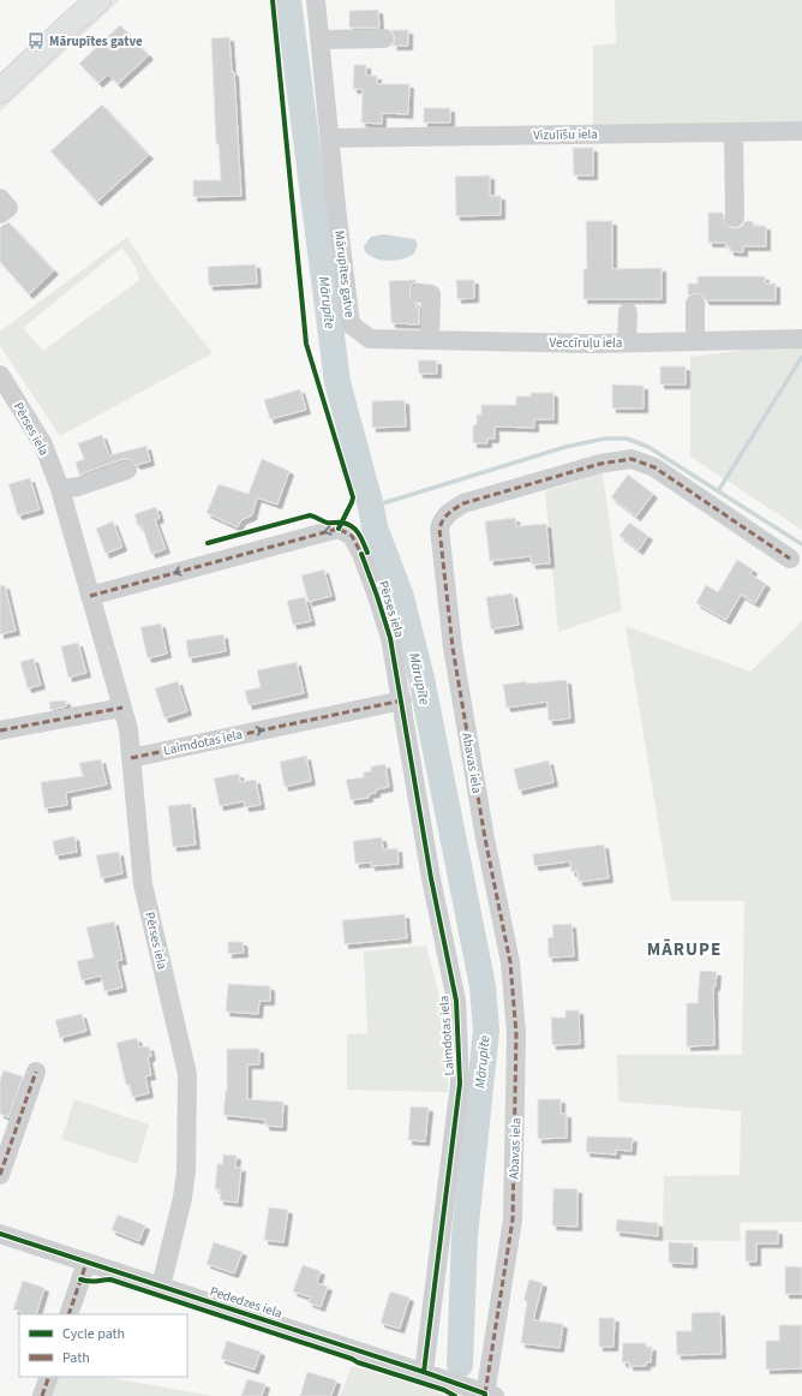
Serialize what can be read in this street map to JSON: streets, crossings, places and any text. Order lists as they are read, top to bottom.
{
  "streets": {
    "street": [
      "Vizulīšu iela",
      "Mārupītes gatve",
      "Veccīruļu iela",
      "Pērses iela",
      "Laimdotas iela",
      "Abavas iela",
      "Pededzes iela"
    ]
  },
  "crossings": [
    ["Vizulīšu iela", "Mārupītes gatve"],
    ["Mārupītes gatve", "Veccīruļu iela"],
    ["Pērses iela", "Laimdotas iela"],
    ["Pērses iela", "Pededzes iela"],
    ["Laimdotas iela", "Pededzes iela"],
    ["Abavas iela", "Pededzes iela"]
  ],
  "districts": ["MĀRUPE"],
  "water": ["Mārupīte"],
  "places": {
    "bus stop": ["Mārupītes gatve"]
  },
  "legend": ["Cycle path", "Path"]
}
